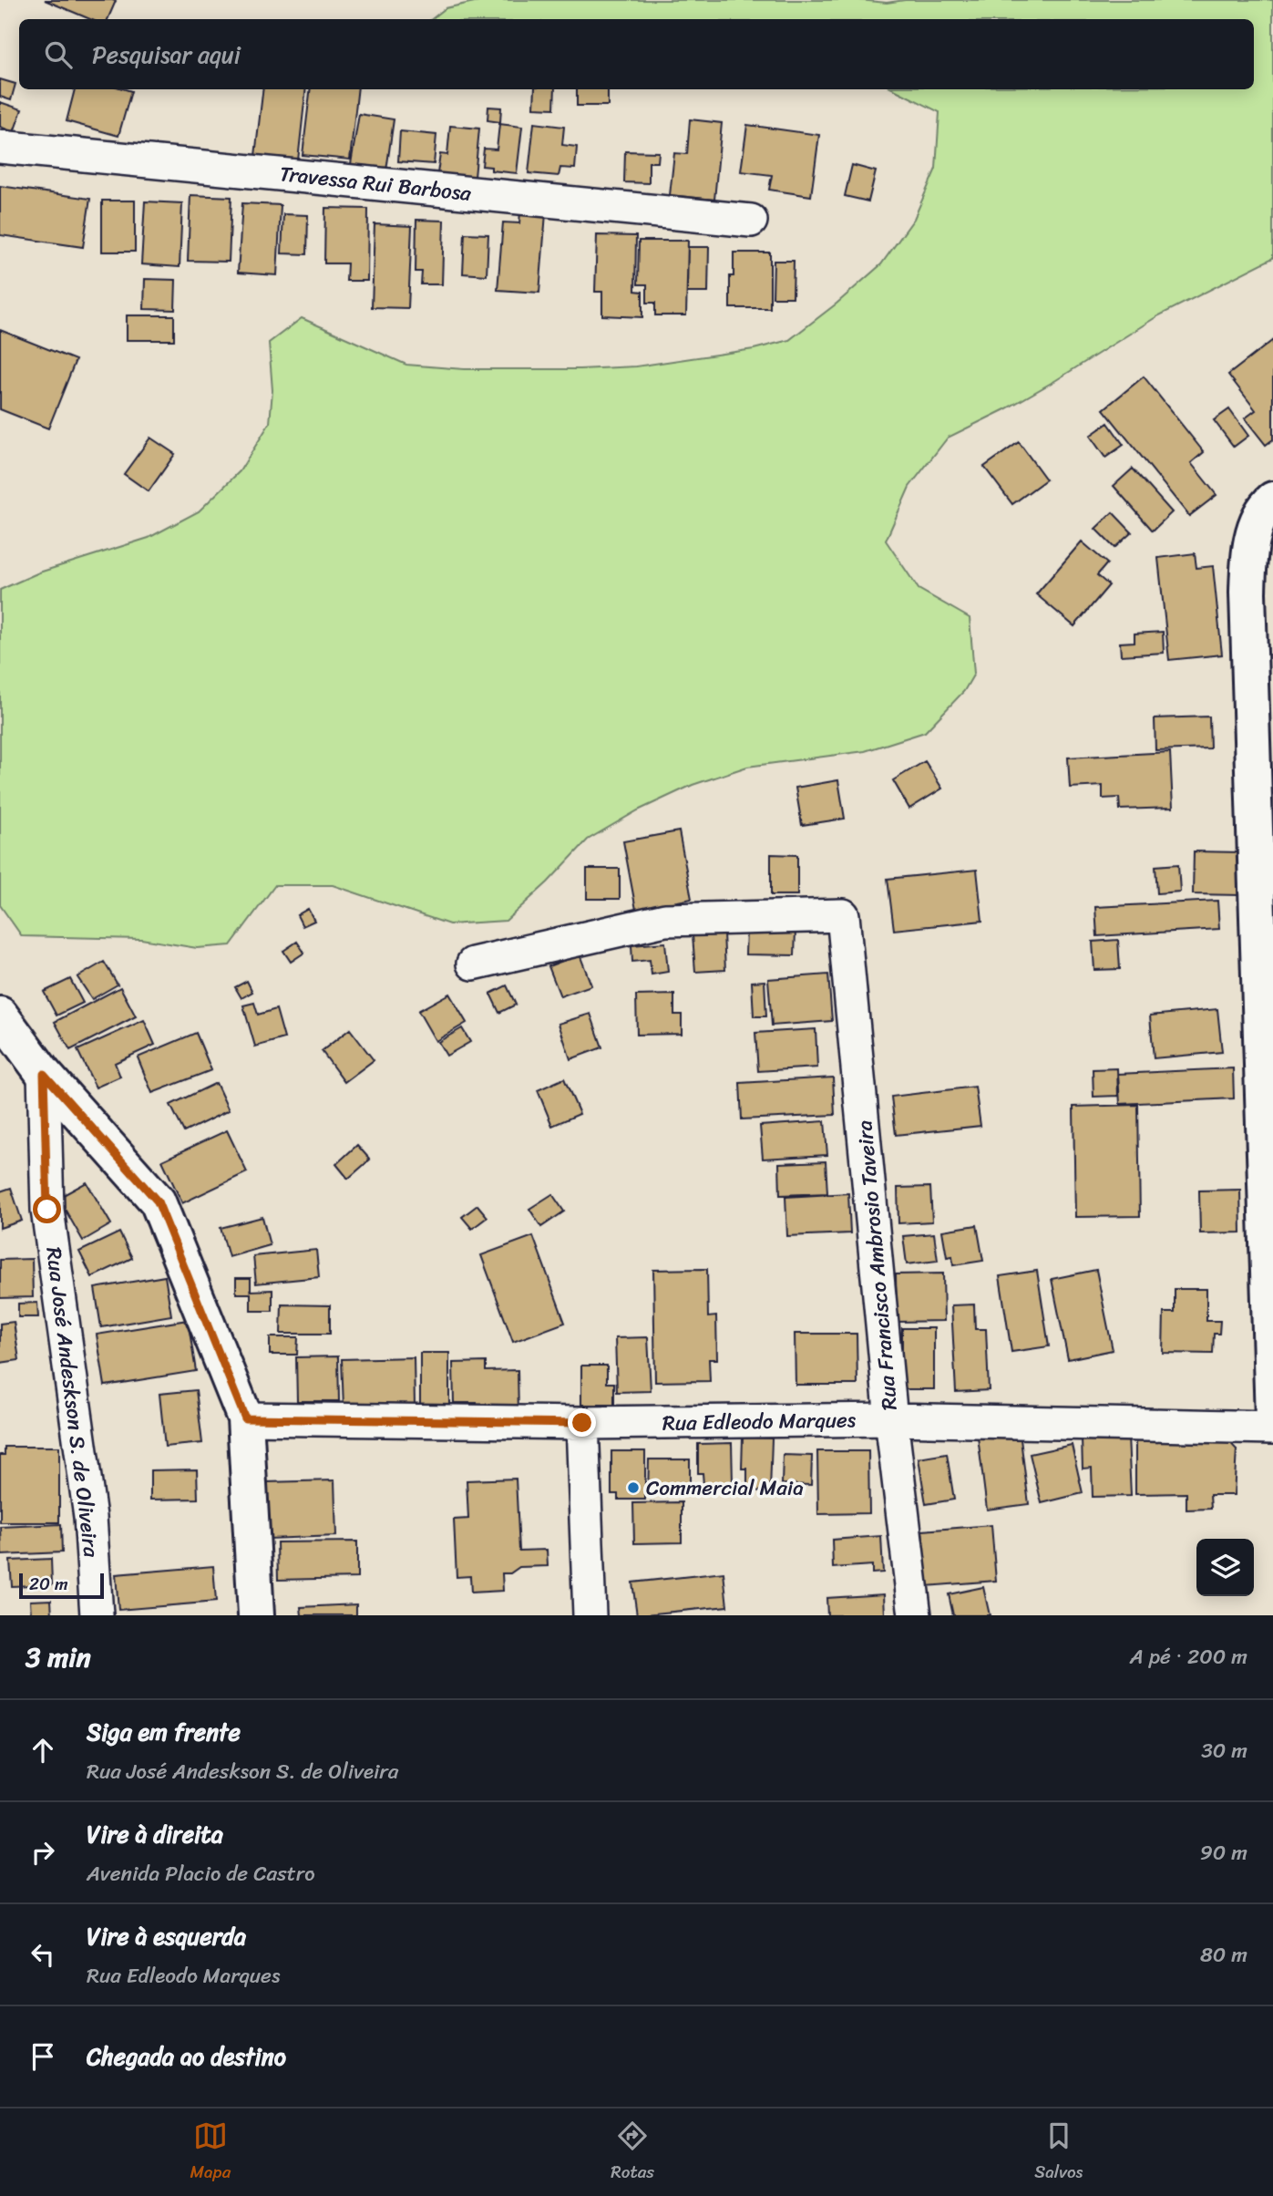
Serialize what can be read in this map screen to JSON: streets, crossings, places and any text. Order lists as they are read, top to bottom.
{
  "streets": {
    "street": [
      "Travessa Rui Barbosa",
      "Rua Francisco Ambrosio Taveira",
      "Rua José Andeskson S. de Oliveira",
      "Rua Edleodo Marques"
    ]
  },
  "crossings": [
    ["Rua Francisco Ambrosio Taveira", "Rua Edleodo Marques"]
  ],
  "places": ["Commercial Maia"],
  "scale_bar": "20 m",
  "page": {
    "search": "Pesquisar aqui",
    "scale": "20 m",
    "heading": ["3 min", "A pé · 200 m"],
    "list": [
      ["Siga em frente", "Rua José Andeskson S. de Oliveira", "30 m"],
      ["Vire à direita", "Avenida Placio de Castro", "90 m"],
      ["Vire à esquerda", "Rua Edleodo Marques", "80 m"],
      "Chegada ao destino"
    ],
    "nav": ["Mapa", "Rotas", "Salvos"]
  }
}
